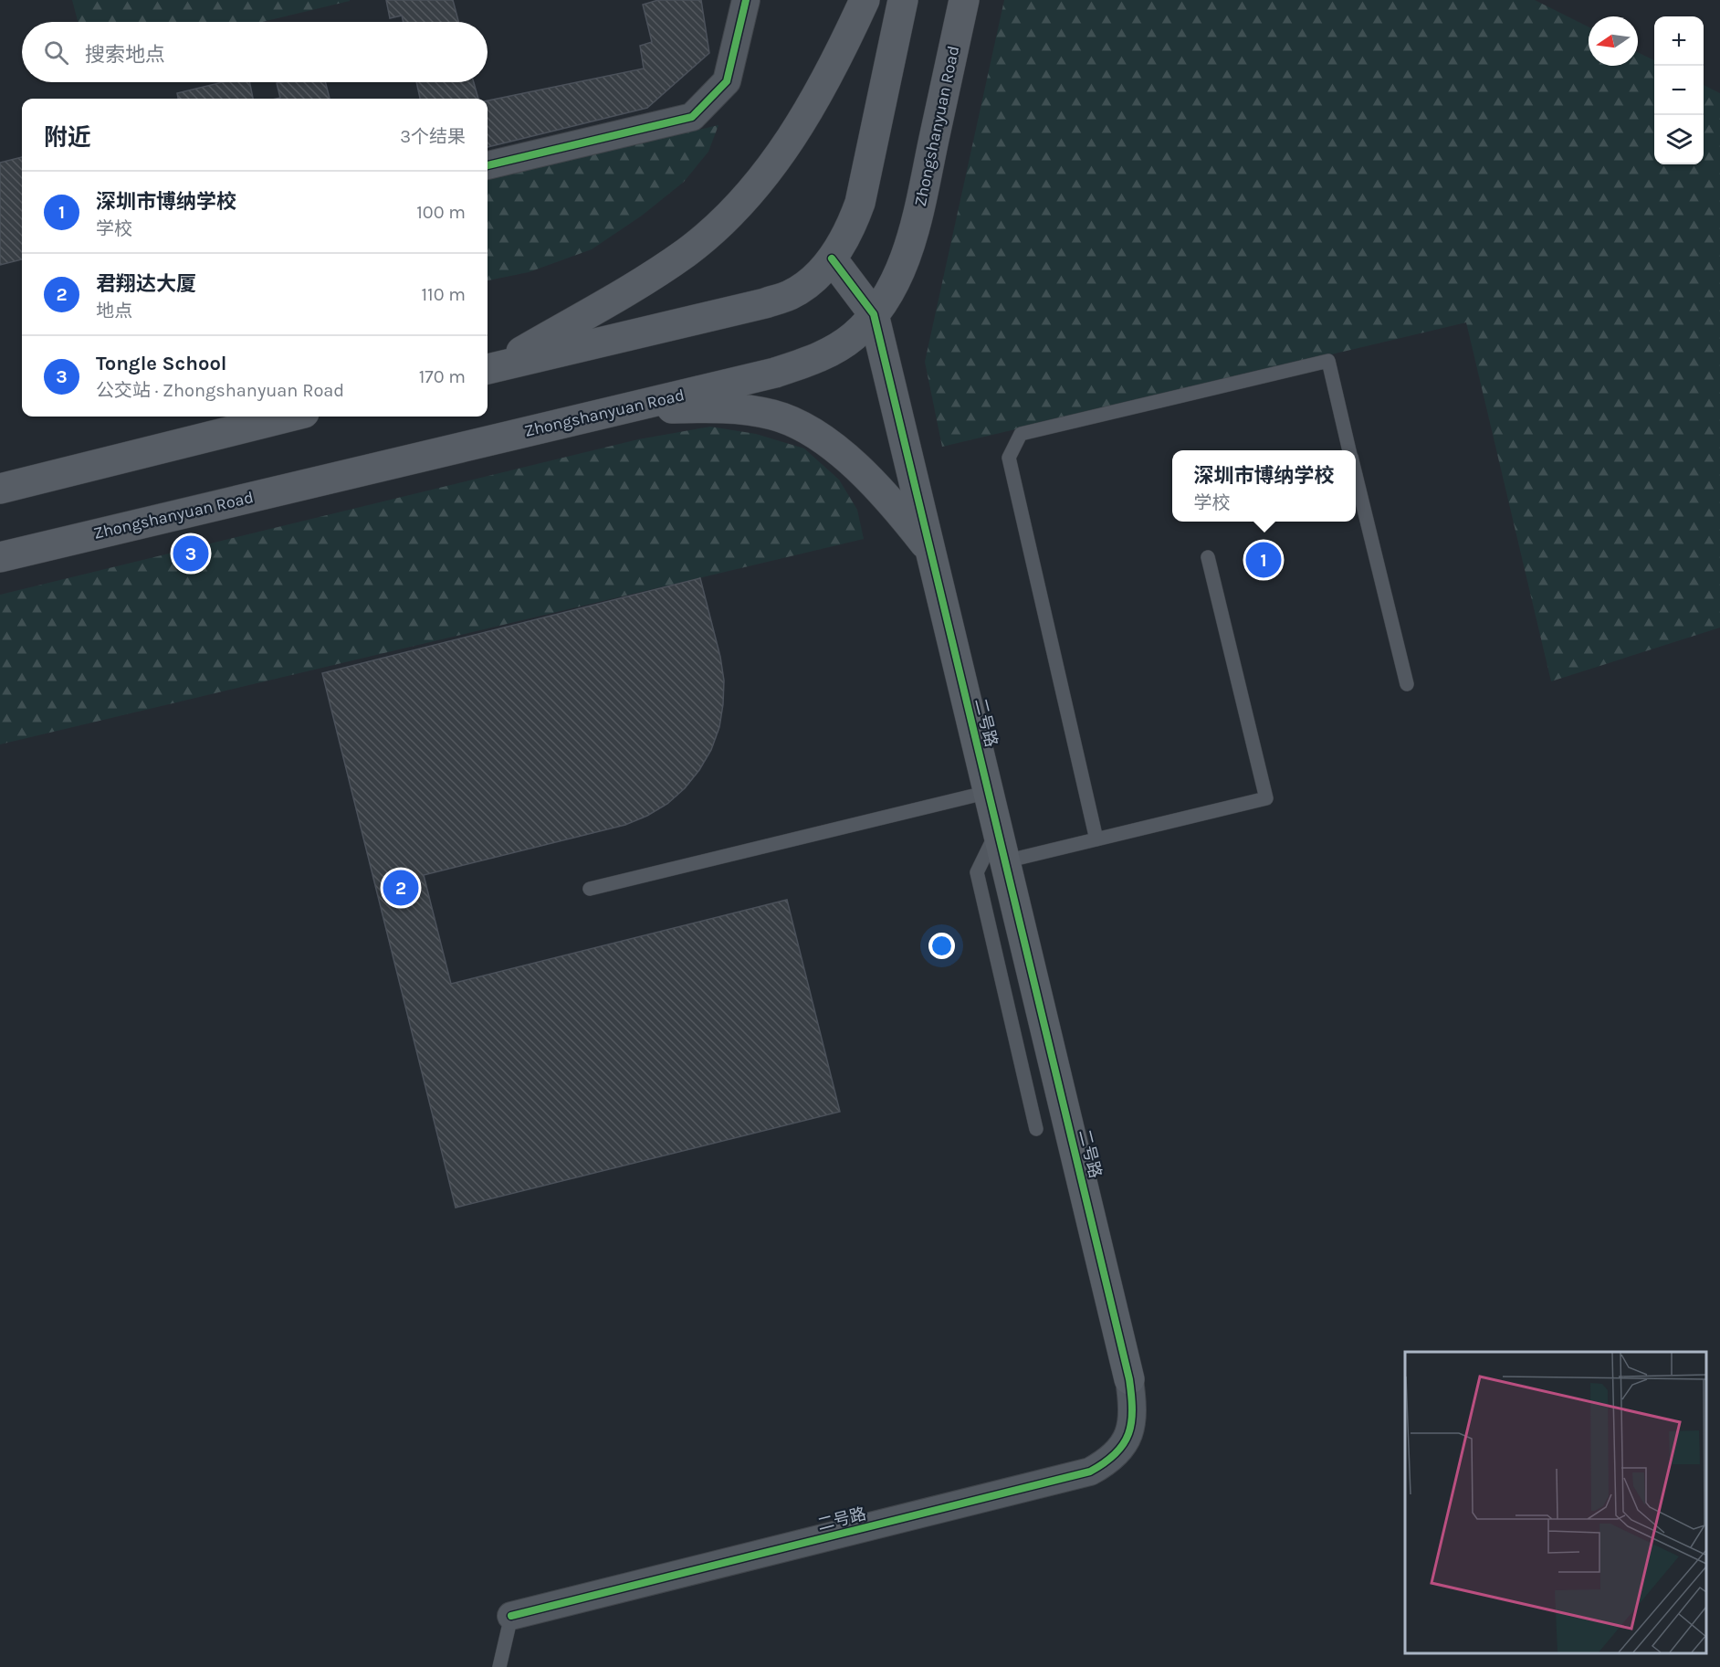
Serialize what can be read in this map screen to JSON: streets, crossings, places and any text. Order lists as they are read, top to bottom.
{
  "streets": {
    "main road": ["Zhongshanyuan Road", "二号路"]
  },
  "crossings": [
    ["Zhongshanyuan Road", "二号路"]
  ],
  "north": "left",
  "page": {
    "map_buttons": ["+", "−"],
    "search": "搜索地点",
    "heading": ["附近", "3个结果"],
    "list": [
      {
        "mark": "1",
        "name": "深圳市博纳学校",
        "note": "学校",
        "value": "100 m"
      },
      {
        "mark": "2",
        "name": "君翔达大厦",
        "note": "地点",
        "value": "110 m"
      },
      {
        "mark": "3",
        "name": "Tongle School",
        "note": "公交站 · Zhongshanyuan Road",
        "value": "170 m"
      }
    ],
    "popup": ["深圳市博纳学校", "学校"],
    "pins": ["3", "1", "2"]
  }
}
